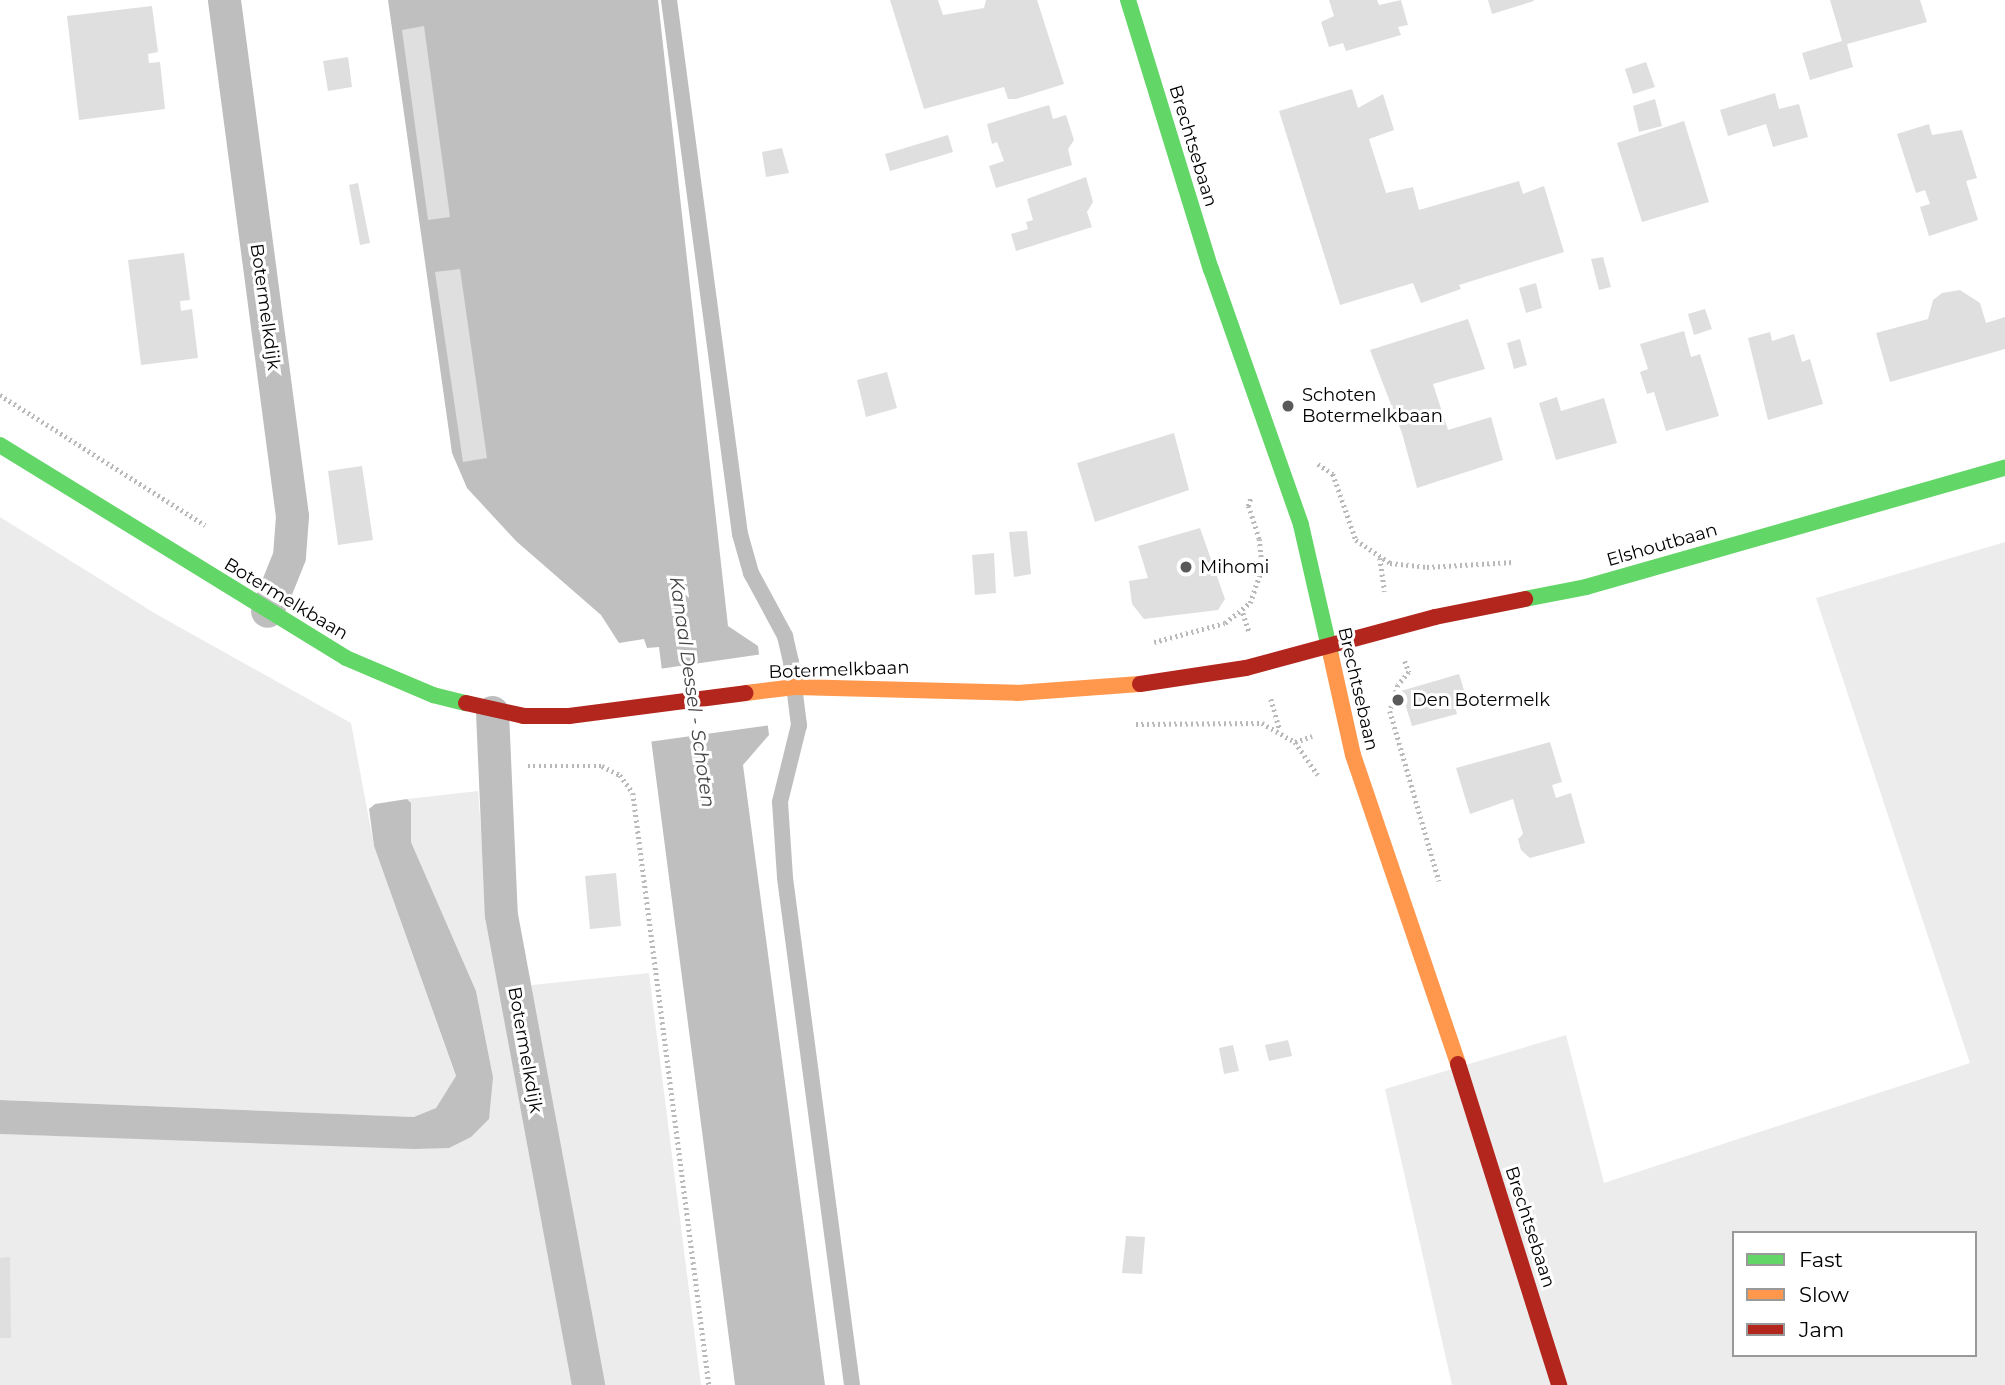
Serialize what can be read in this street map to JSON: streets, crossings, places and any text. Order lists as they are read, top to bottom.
{
  "streets": {
    "main road": ["Brechtsebaan", "Elshoutbaan", "Botermelkbaan"],
    "street": ["Botermelkdijk"]
  },
  "crossings": [
    ["Brechtsebaan", "Elshoutbaan"],
    ["Brechtsebaan", "Botermelkbaan"],
    ["Botermelkdijk", "Botermelkbaan"],
    ["Elshoutbaan", "Botermelkbaan"]
  ],
  "water": ["Kanaal Dessel - Schoten"],
  "places": ["Schoten Botermelkbaan", "Mihomi", "Den Botermelk"],
  "legend": ["Fast", "Slow", "Jam"]
}
